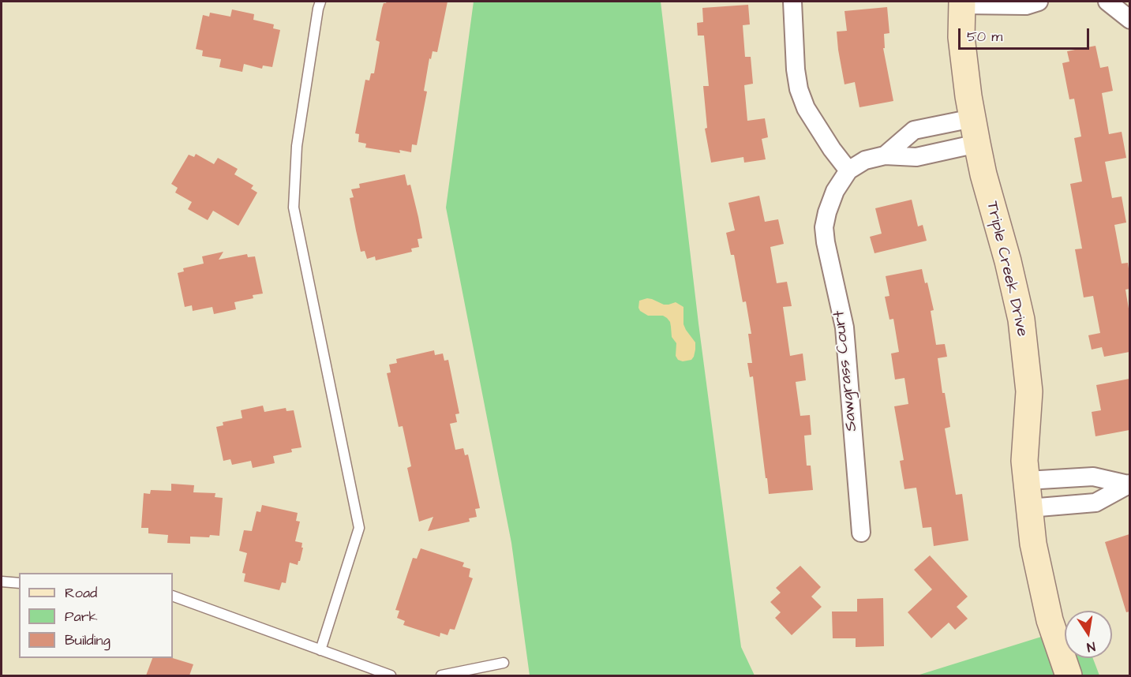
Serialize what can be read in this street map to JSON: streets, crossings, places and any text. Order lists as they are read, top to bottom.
{
  "streets": {
    "street": ["Triple Creek Drive", "Sawgrass Court"]
  },
  "crossings": [
    ["Triple Creek Drive", "Sawgrass Court"]
  ],
  "legend": ["Road", "Park", "Building"],
  "scale_bar": "50 m",
  "north": "bottom"
}
